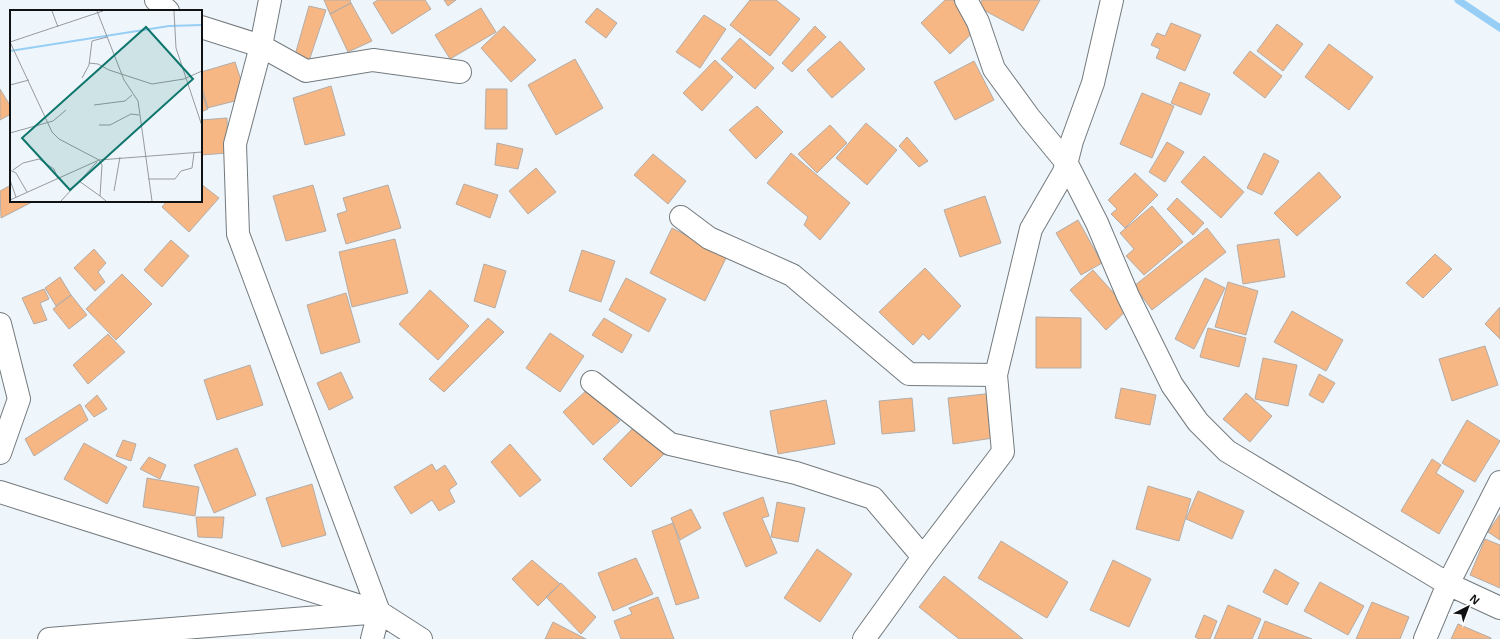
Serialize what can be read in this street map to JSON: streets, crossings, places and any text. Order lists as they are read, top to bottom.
{
  "north": "top right"
}
